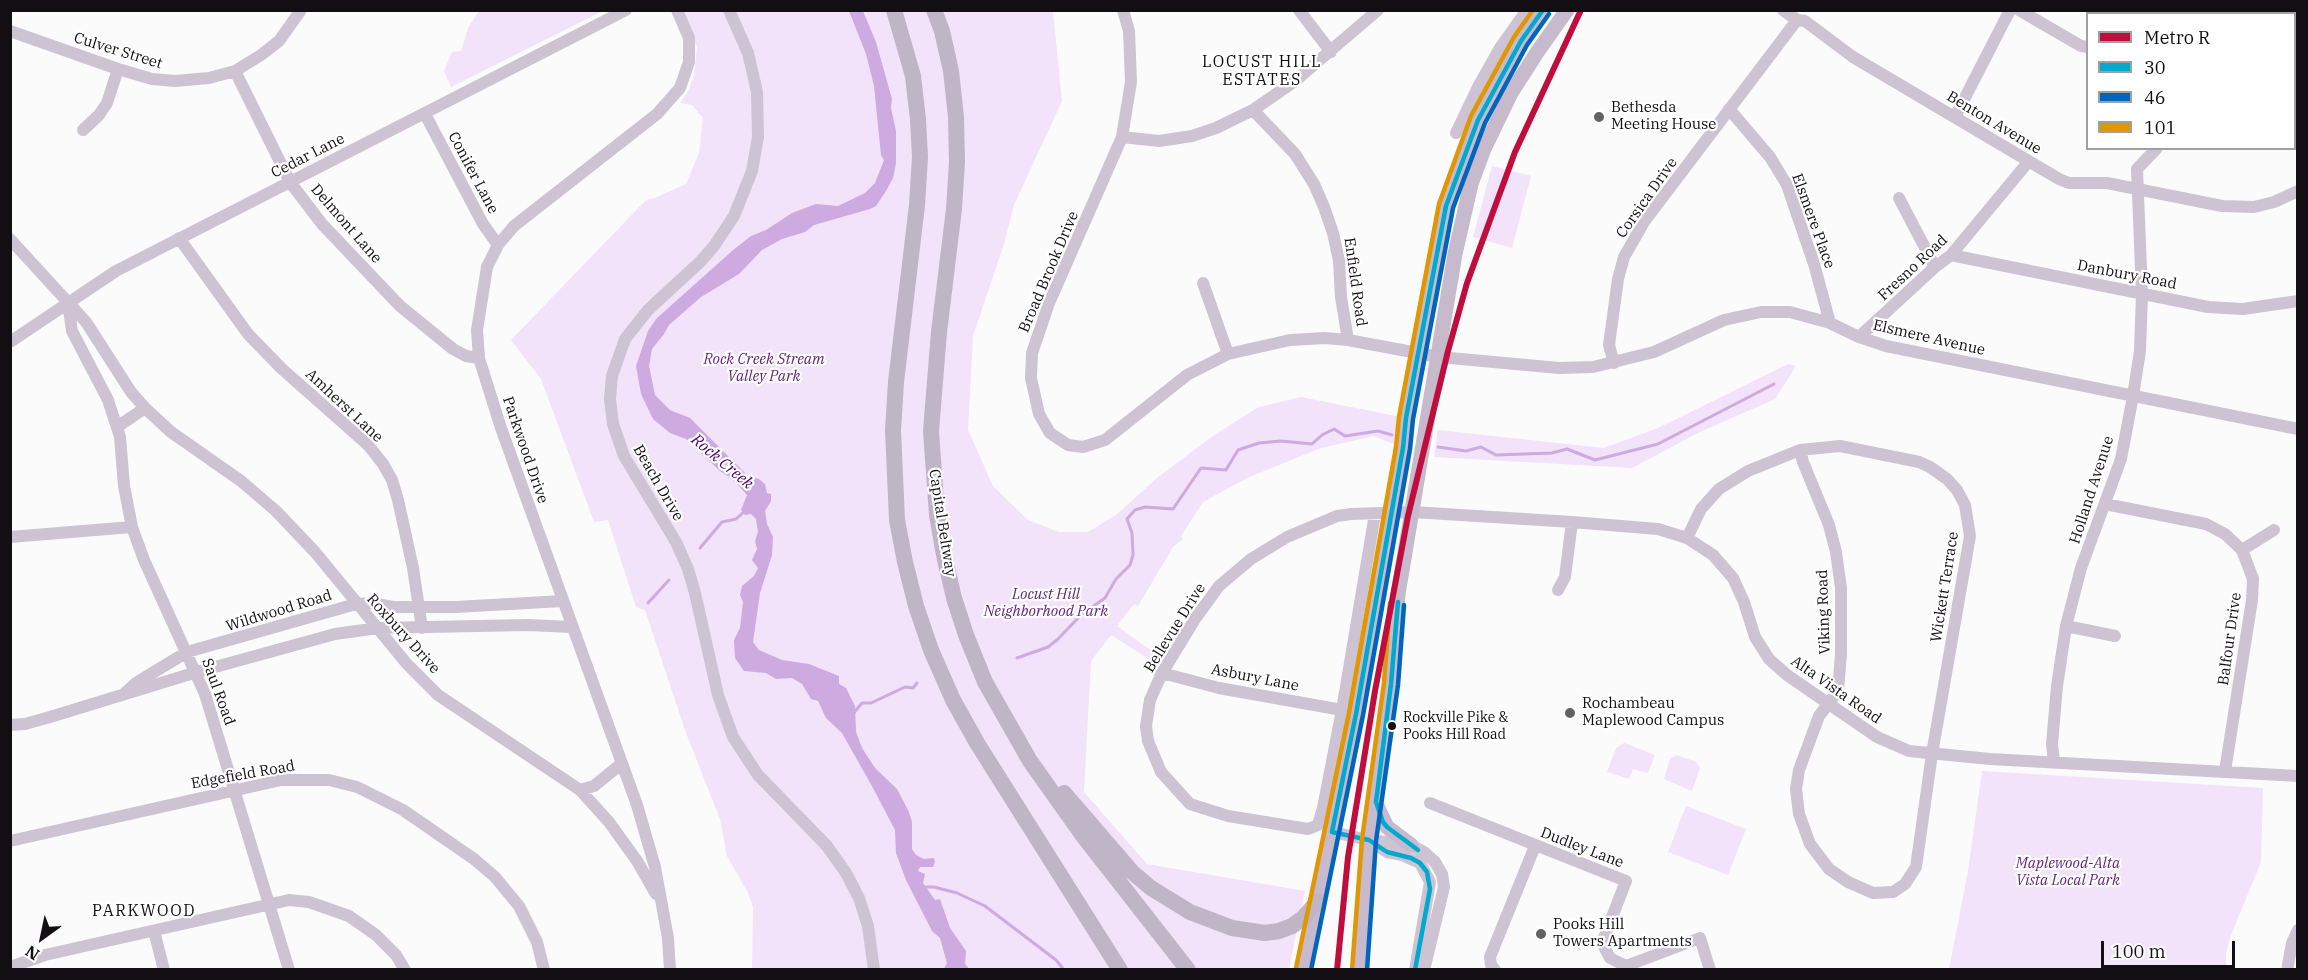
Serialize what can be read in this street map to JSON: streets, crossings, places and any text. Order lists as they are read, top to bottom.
{
  "streets": {
    "highway": ["Capital Beltway"],
    "street": [
      "Culver Street",
      "Benton Avenue",
      "Cedar Lane",
      "Conifer Lane",
      "Corsica Drive",
      "Elsmere Place",
      "Delmont Lane",
      "Fresno Road",
      "Broad Brook Drive",
      "Danbury Road",
      "Enfield Road",
      "Elsmere Avenue",
      "Amherst Lane",
      "Parkwood Drive",
      "Beach Drive",
      "Holland Avenue",
      "Wickett Terrace",
      "Wildwood Road",
      "Viking Road",
      "Bellevue Drive",
      "Roxbury Drive",
      "Balfour Drive",
      "Asbury Lane",
      "Alta Vista Road",
      "Saul Road",
      "Edgefield Road",
      "Dudley Lane"
    ]
  },
  "crossings": [
    ["Culver Street", "Delmont Lane"],
    ["Benton Avenue", "Corsica Drive"],
    ["Benton Avenue", "Fresno Road"],
    ["Benton Avenue", "Holland Avenue"],
    ["Cedar Lane", "Conifer Lane"],
    ["Cedar Lane", "Delmont Lane"],
    ["Cedar Lane", "Amherst Lane"],
    ["Cedar Lane", "Saul Road"],
    ["Conifer Lane", "Parkwood Drive"],
    ["Corsica Drive", "Elsmere Place"],
    ["Corsica Drive", "Elsmere Avenue"],
    ["Elsmere Place", "Elsmere Avenue"],
    ["Delmont Lane", "Parkwood Drive"],
    ["Fresno Road", "Danbury Road"],
    ["Fresno Road", "Elsmere Avenue"],
    ["Broad Brook Drive", "Enfield Road"],
    ["Broad Brook Drive", "Elsmere Avenue"],
    ["Danbury Road", "Holland Avenue"],
    ["Enfield Road", "Elsmere Avenue"],
    ["Elsmere Avenue", "Holland Avenue"],
    ["Amherst Lane", "Wildwood Road"],
    ["Parkwood Drive", "Wildwood Road"],
    ["Parkwood Drive", "Roxbury Drive"],
    ["Holland Avenue", "Balfour Drive"],
    ["Holland Avenue", "Alta Vista Road"],
    ["Wickett Terrace", "Viking Road"],
    ["Wickett Terrace", "Alta Vista Road"],
    ["Wildwood Road", "Roxbury Drive"],
    ["Wildwood Road", "Saul Road"],
    ["Viking Road", "Alta Vista Road"],
    ["Bellevue Drive", "Asbury Lane"],
    ["Bellevue Drive", "Alta Vista Road"],
    ["Balfour Drive", "Alta Vista Road"],
    ["Saul Road", "Edgefield Road"]
  ],
  "districts": ["LOCUST HILL ESTATES", "PARKWOOD"],
  "water": ["Rock Creek"],
  "parks": ["Rock Creek Stream Valley Park", "Locust Hill Neighborhood Park", "Maplewood-Alta Vista Local Park"],
  "places": [
    "Bethesda Meeting House",
    "Rochambeau Maplewood Campus",
    "Rockville Pike & Pooks Hill Road",
    "Pooks Hill Towers Apartments"
  ],
  "lines": [
    "metro line R",
    "transit line 30",
    "transit line 101",
    "transit line 46"
  ],
  "legend": [
    "Metro R",
    "30",
    "46",
    "101"
  ],
  "scale_bar": "100 m",
  "north": "bottom left"
}
